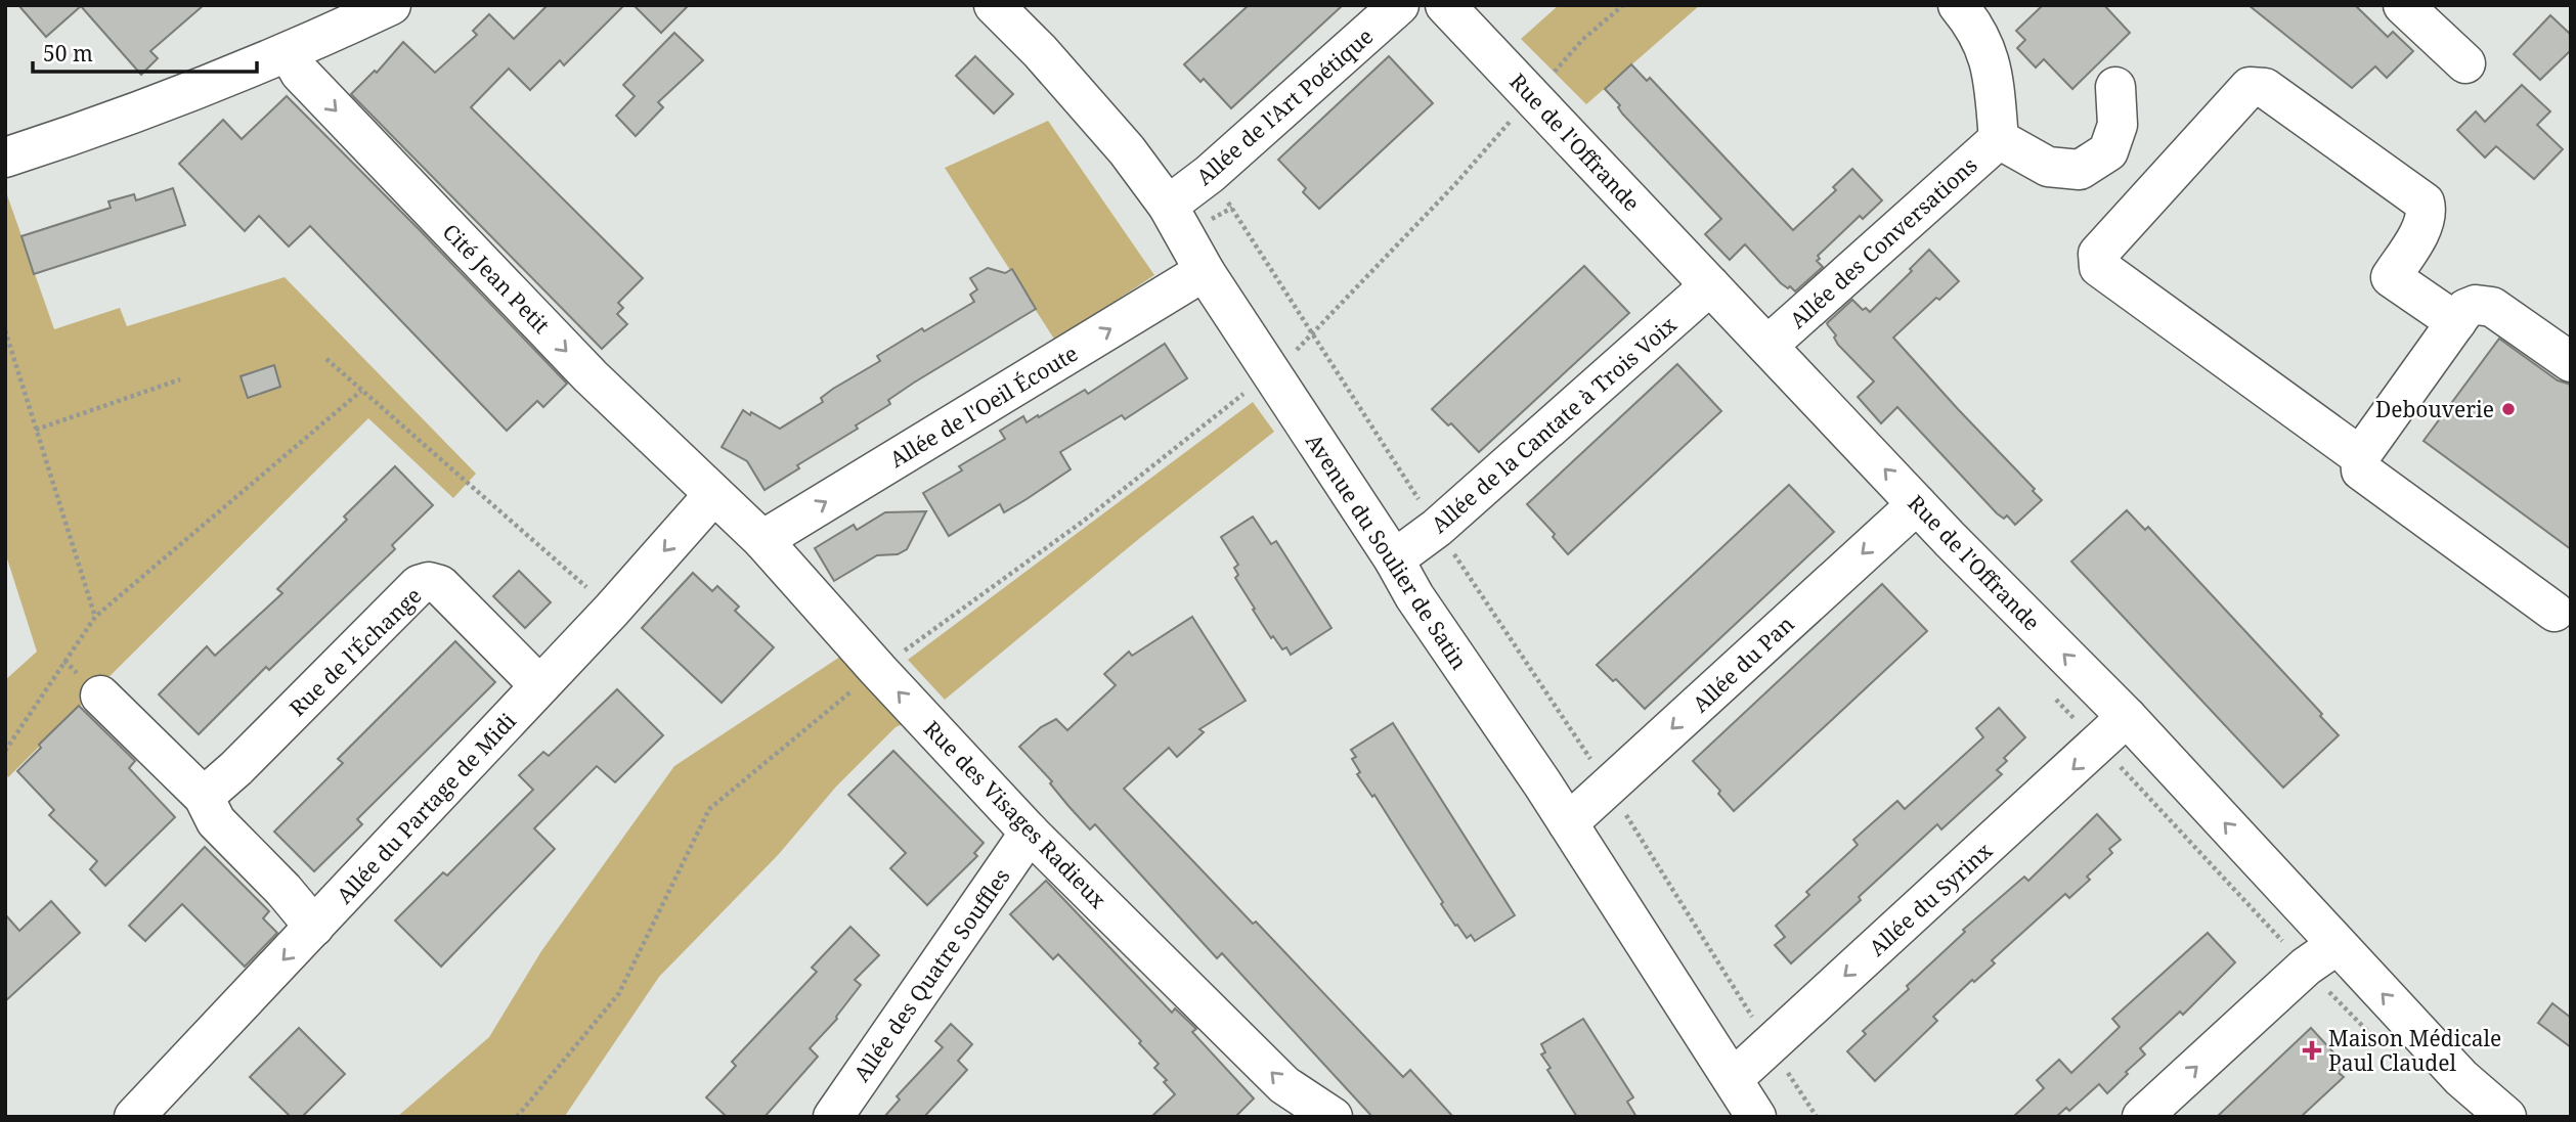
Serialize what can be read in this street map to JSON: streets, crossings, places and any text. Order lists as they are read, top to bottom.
{
  "streets": {
    "street": [
      "Allée de l'Art Poétique",
      "Rue de l'Offrande",
      "Allée des Conversations",
      "Cité Jean Petit",
      "Allée de l'Oeil Écoute",
      "Allée de la Cantate à Trois Voix",
      "Avenue du Soulier de Satin",
      "Rue de l'Échange",
      "Allée du Pan",
      "Allée du Partage de Midi",
      "Rue des Visages Radieux",
      "Allée du Syrinx",
      "Allée des Quatre Souffles"
    ]
  },
  "crossings": [
    ["Allée de l'Art Poétique", "Avenue du Soulier de Satin"],
    ["Rue de l'Offrande", "Allée des Conversations"],
    ["Rue de l'Offrande", "Allée de la Cantate à Trois Voix"],
    ["Rue de l'Offrande", "Allée du Pan"],
    ["Rue de l'Offrande", "Allée du Syrinx"],
    ["Cité Jean Petit", "Allée du Partage de Midi"],
    ["Cité Jean Petit", "Rue des Visages Radieux"],
    ["Allée de l'Oeil Écoute", "Avenue du Soulier de Satin"],
    ["Allée de l'Oeil Écoute", "Rue des Visages Radieux"],
    ["Allée de la Cantate à Trois Voix", "Avenue du Soulier de Satin"],
    ["Avenue du Soulier de Satin", "Allée du Pan"],
    ["Avenue du Soulier de Satin", "Allée du Syrinx"],
    ["Rue de l'Échange", "Allée du Partage de Midi"],
    ["Allée du Partage de Midi", "Rue des Visages Radieux"],
    ["Rue des Visages Radieux", "Allée des Quatre Souffles"]
  ],
  "one_way": [
    "Rue de l'Offrande",
    "Cité Jean Petit",
    "Allée de l'Oeil Écoute",
    "Allée du Pan",
    "Allée du Partage de Midi",
    "Rue des Visages Radieux"
  ],
  "places": {
    "other": ["Debouverie"],
    "health": ["Maison Médicale Paul Claudel"]
  },
  "scale_bar": "50 m"
}
